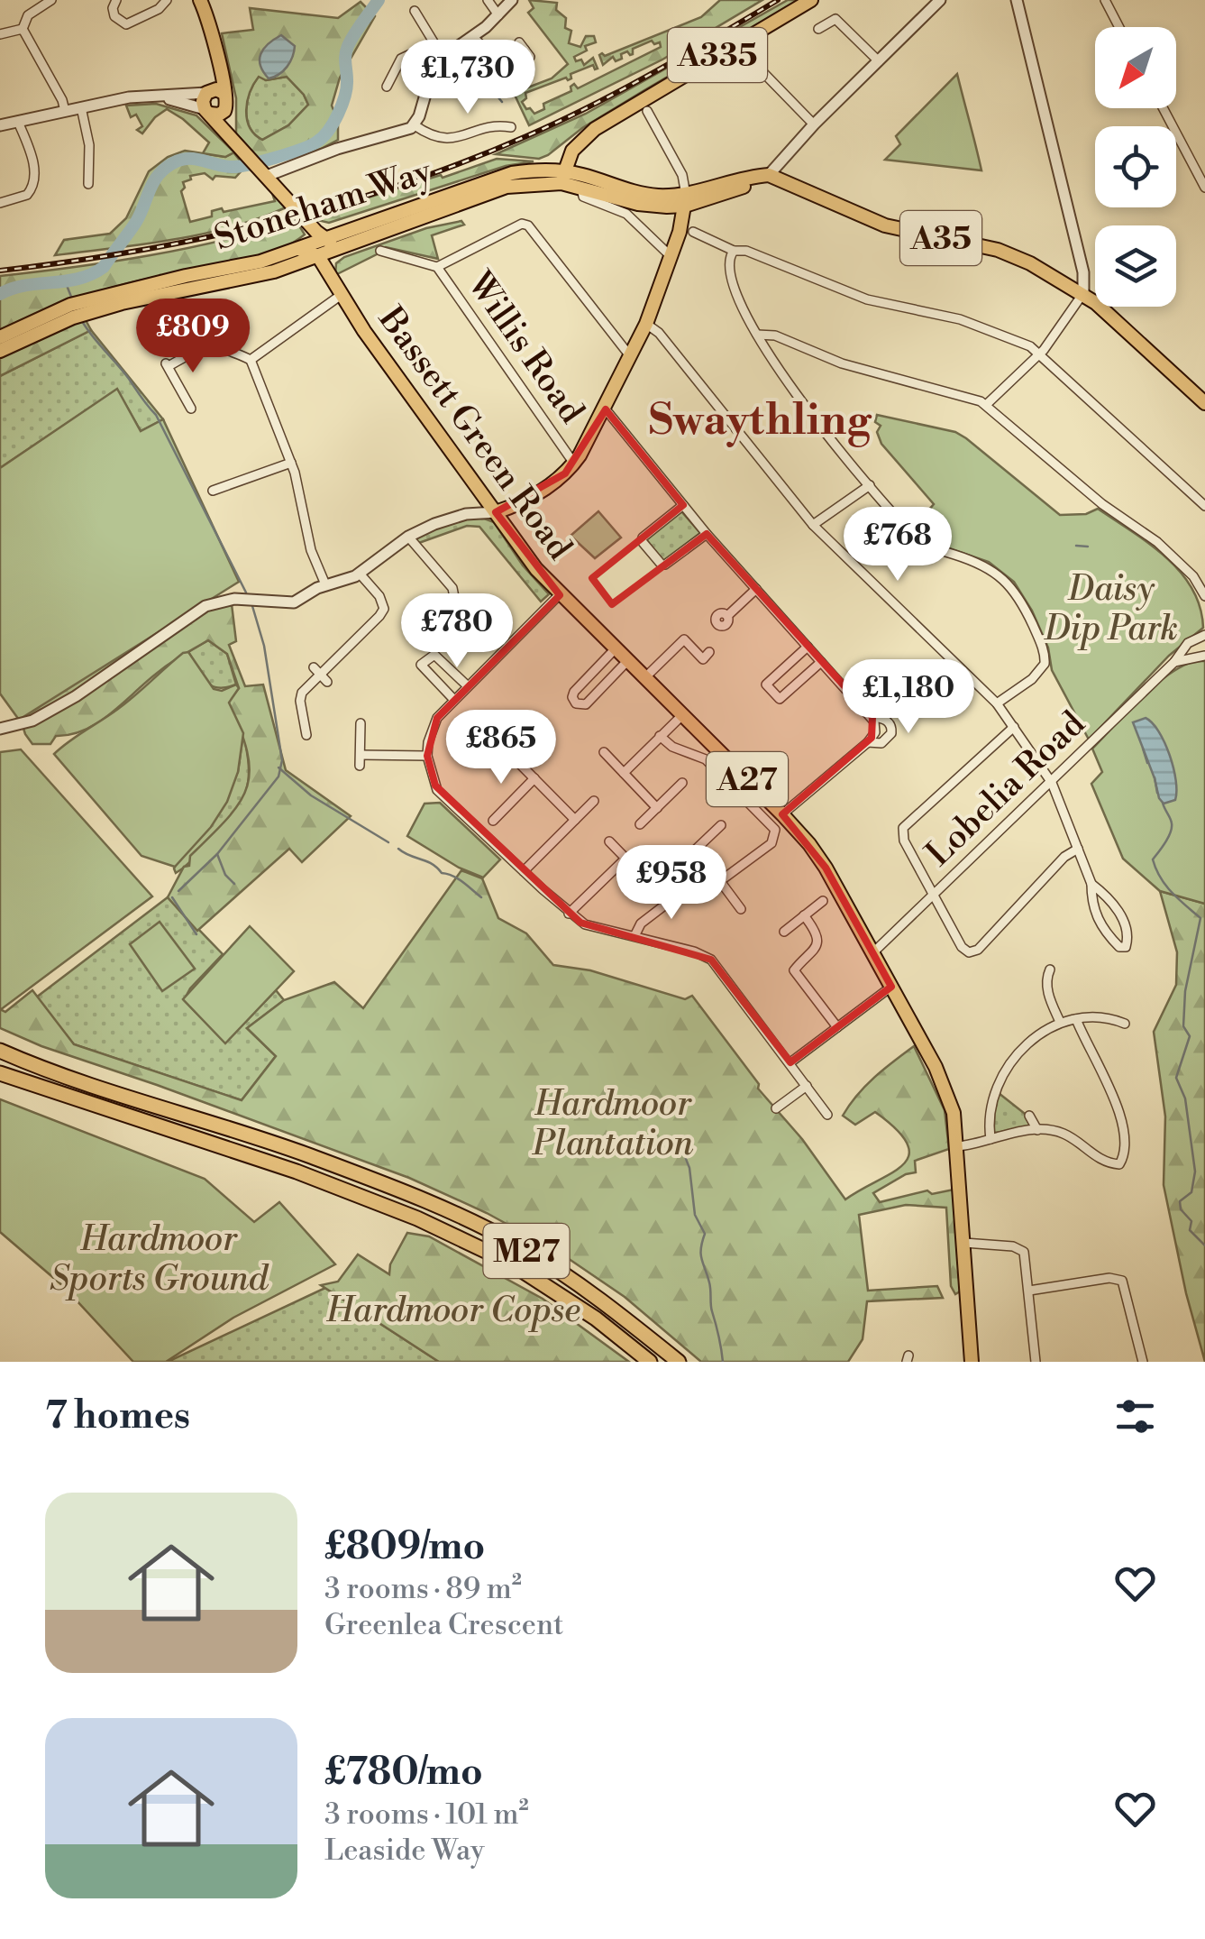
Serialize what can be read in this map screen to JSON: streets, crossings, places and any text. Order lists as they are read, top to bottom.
{
  "streets": {
    "highway": ["M27"],
    "main road": [
      "A335",
      "Stoneham Way",
      "A35",
      "Bassett Green Road",
      "A27"
    ],
    "street": ["Willis Road", "Lobelia Road"]
  },
  "crossings": [
    ["A335", "Stoneham Way"],
    ["Stoneham Way", "Bassett Green Road"],
    ["Bassett Green Road", "Lobelia Road"]
  ],
  "districts": ["Swaythling"],
  "parks": [
    "Daisy Dip Park",
    "Hardmoor Plantation",
    "Hardmoor Sports Ground",
    "Hardmoor Copse"
  ],
  "north": "bottom left",
  "page": {
    "price": [
      "£1,730",
      "£809",
      "£768",
      "£780",
      "£1,180",
      "£865",
      "£958"
    ],
    "heading": "7 homes",
    "list": [
      {
        "name": "£809/mo",
        "note": "3 rooms · 89 m² · Greenlea Crescent"
      },
      {
        "name": "£780/mo",
        "note": "3 rooms · 101 m² · Leaside Way"
      }
    ]
  }
}
